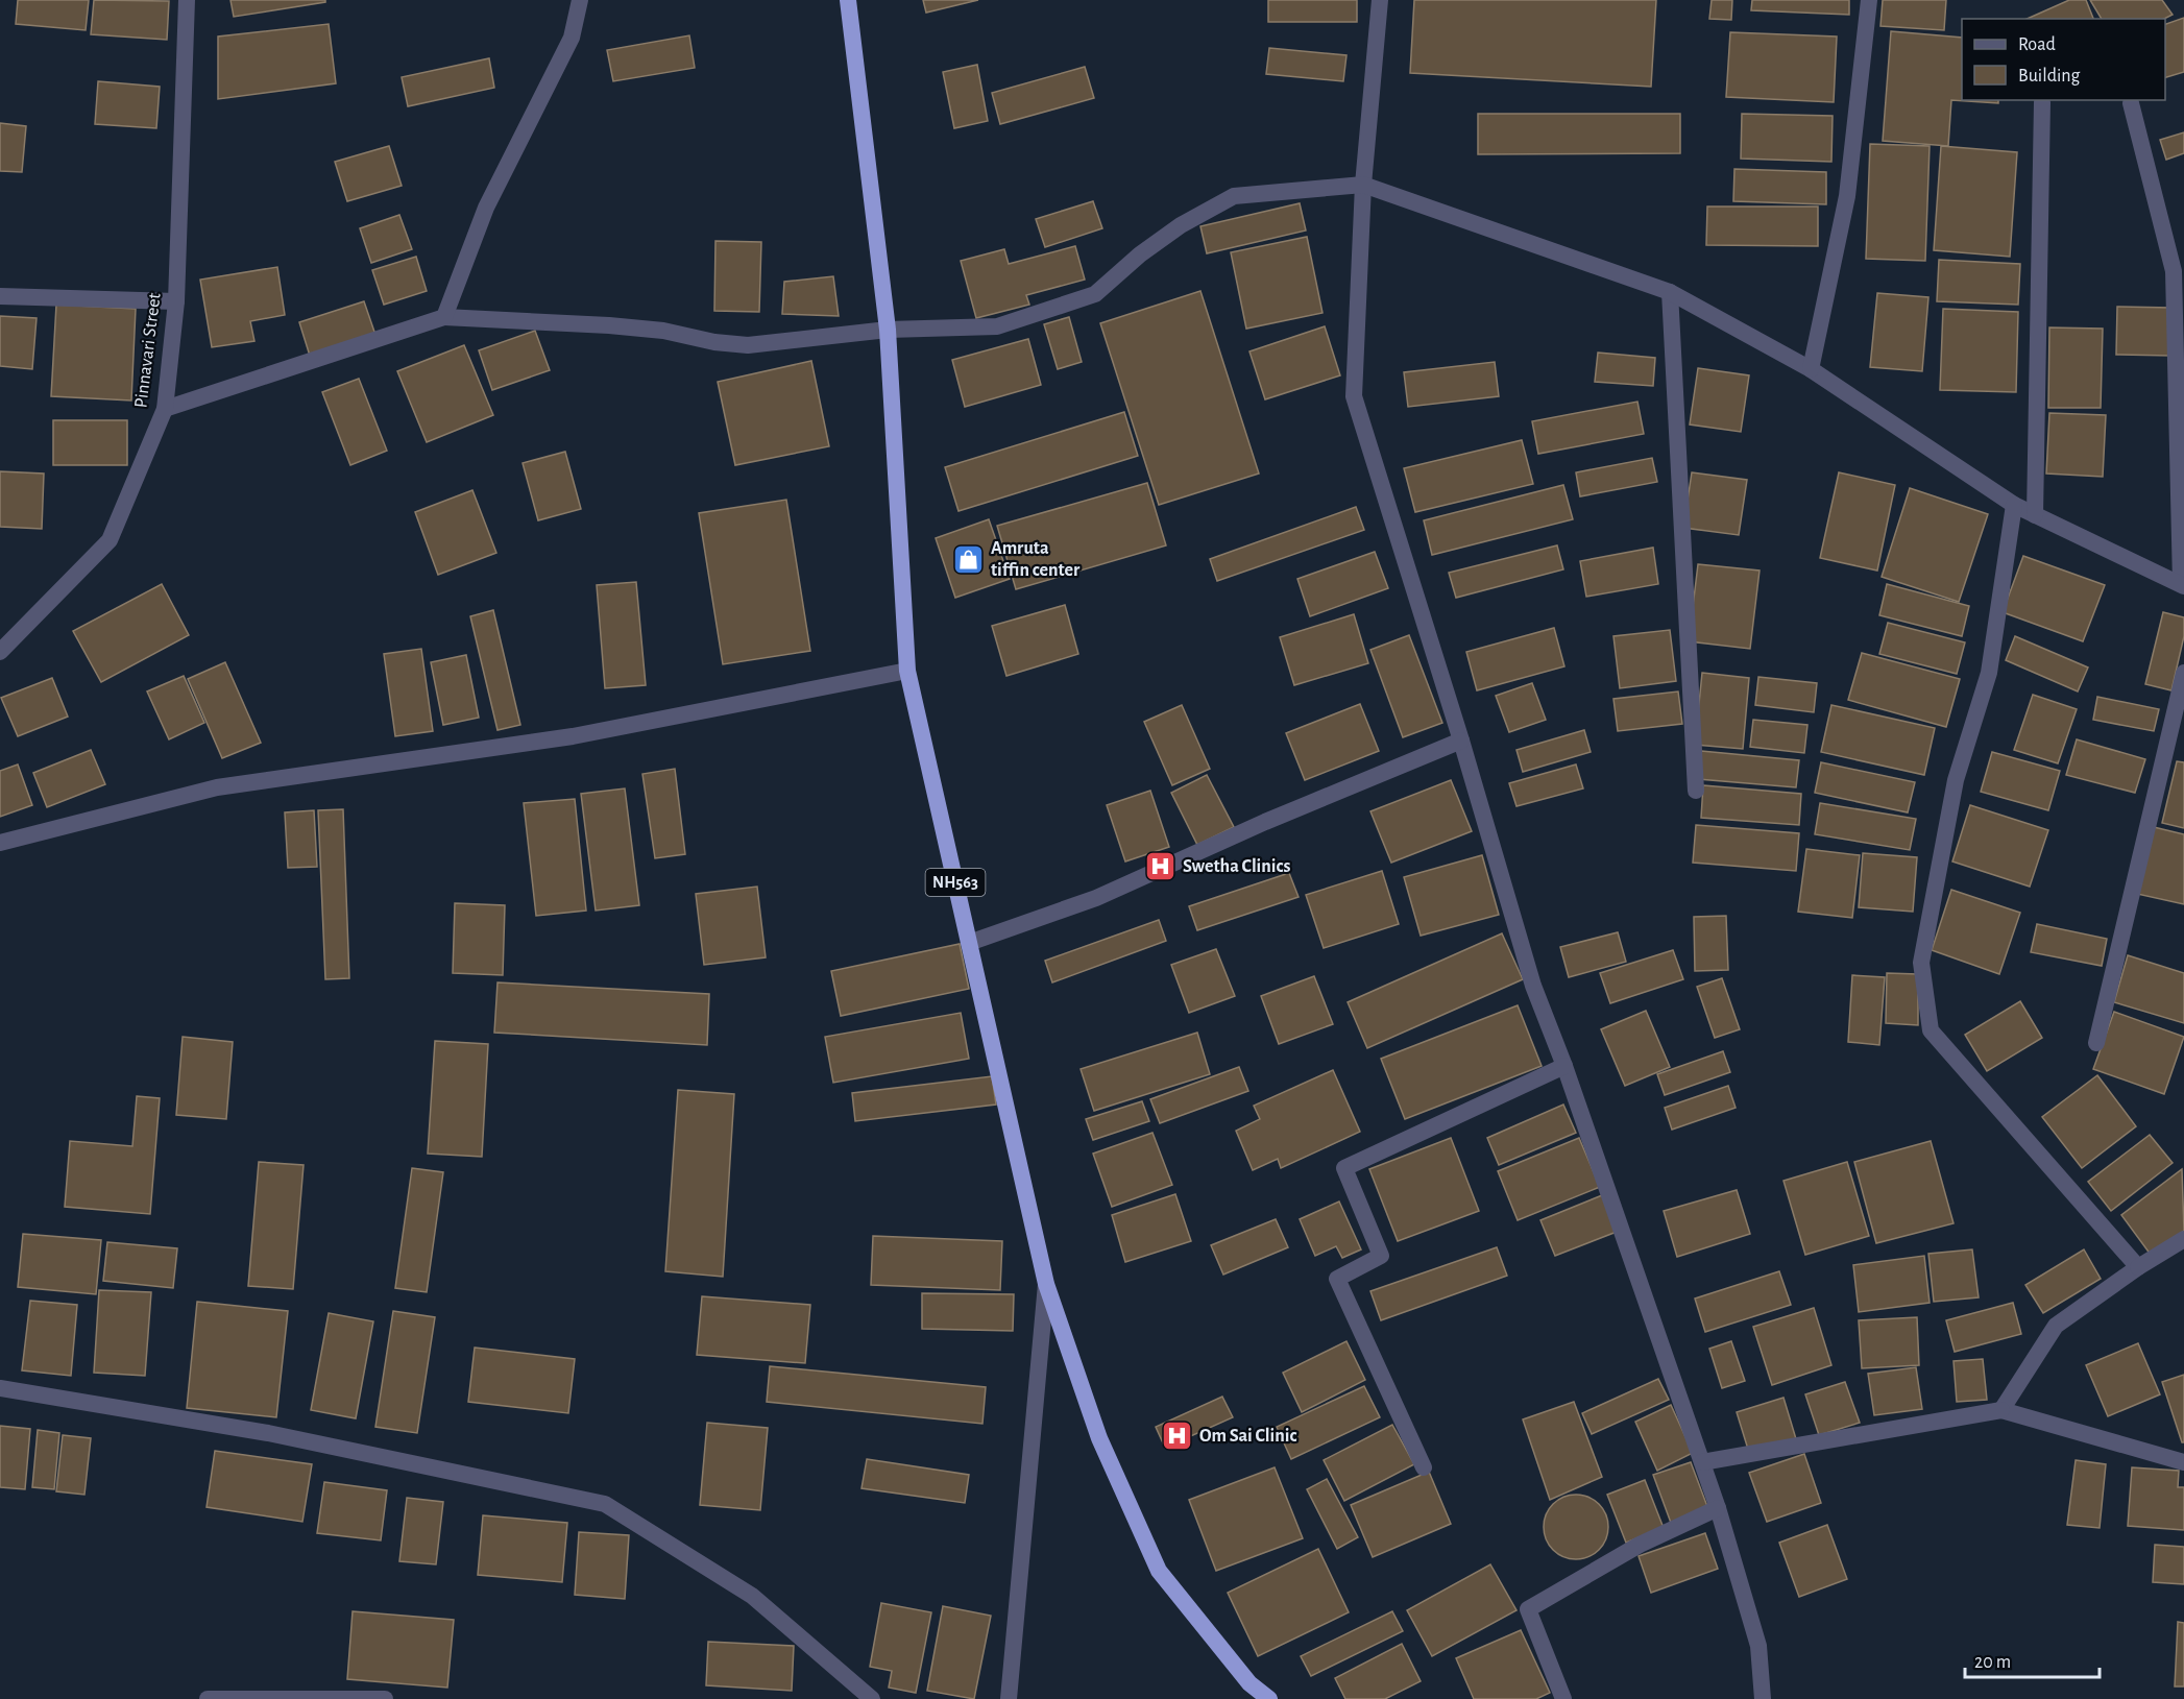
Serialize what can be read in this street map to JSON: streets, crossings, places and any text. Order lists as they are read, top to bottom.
{
  "streets": {
    "highway": ["NH563"],
    "street": ["Pinnavari Street"]
  },
  "places": {
    "shop": ["Amruta tiffin center"],
    "hospital": ["Swetha Clinics", "Om Sai Clinic"]
  },
  "legend": ["Road", "Building"],
  "scale_bar": "20 m"
}
